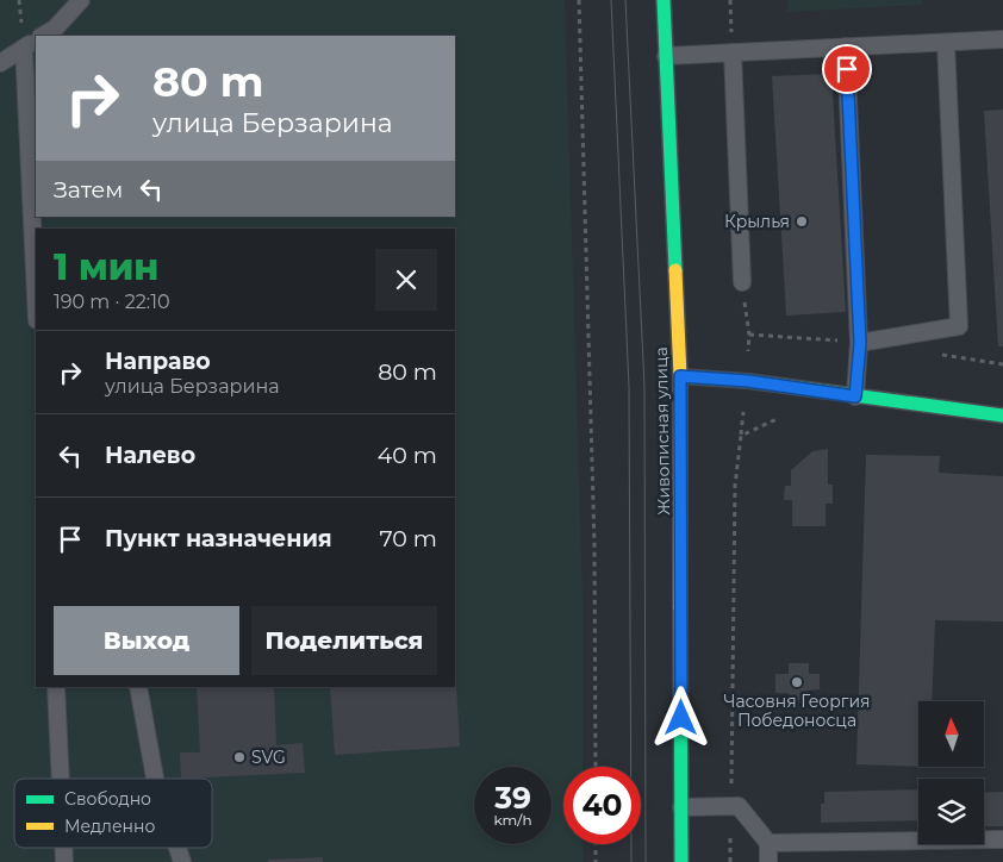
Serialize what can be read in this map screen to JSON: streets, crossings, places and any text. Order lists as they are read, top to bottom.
{
  "streets": {
    "street": ["Живописная улица"]
  },
  "places": ["Крылья", "Часовня Георгия Победоносца", "SVG"],
  "legend": ["Свободно", "Медленно"],
  "north": "top",
  "page": {
    "turn": ["80 m", "улица Берзарина"],
    "then": "Затем",
    "heading": ["1 мин", "190 m · 22:10"],
    "list": [
      {
        "name": "Направо",
        "note": "улица Берзарина",
        "value": "80 m"
      },
      {
        "name": "Налево",
        "value": "40 m"
      },
      {
        "name": "Пункт назначения",
        "value": "70 m"
      }
    ],
    "buttons": ["Выход", "Поделиться"],
    "speed": "39 km/h",
    "limit": "40"
  }
}
